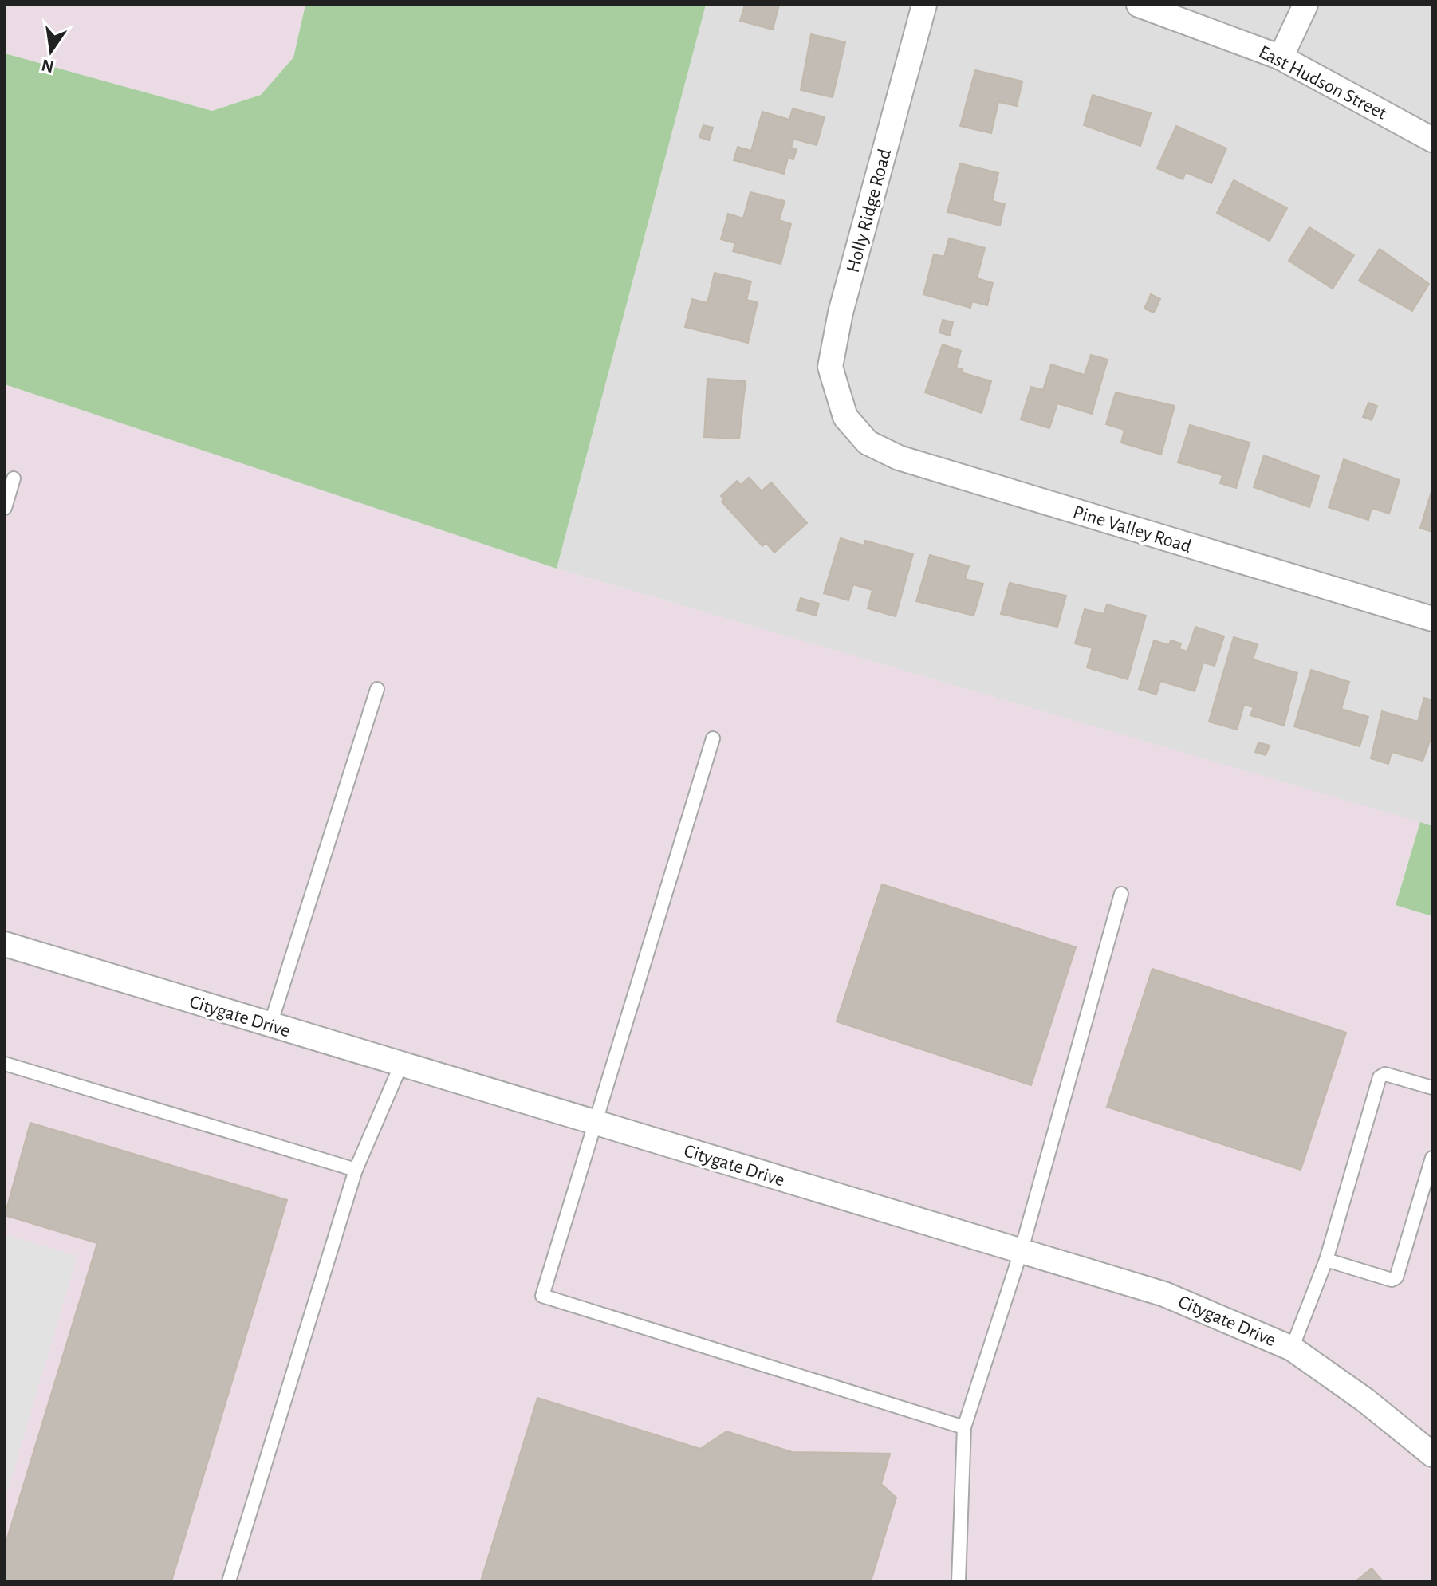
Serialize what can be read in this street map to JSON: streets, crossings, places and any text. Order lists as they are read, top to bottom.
{
  "streets": {
    "street": [
      "East Hudson Street",
      "Holly Ridge Road",
      "Pine Valley Road",
      "Citygate Drive"
    ]
  },
  "crossings": [
    ["Holly Ridge Road", "Pine Valley Road"]
  ],
  "north": "bottom"
}
